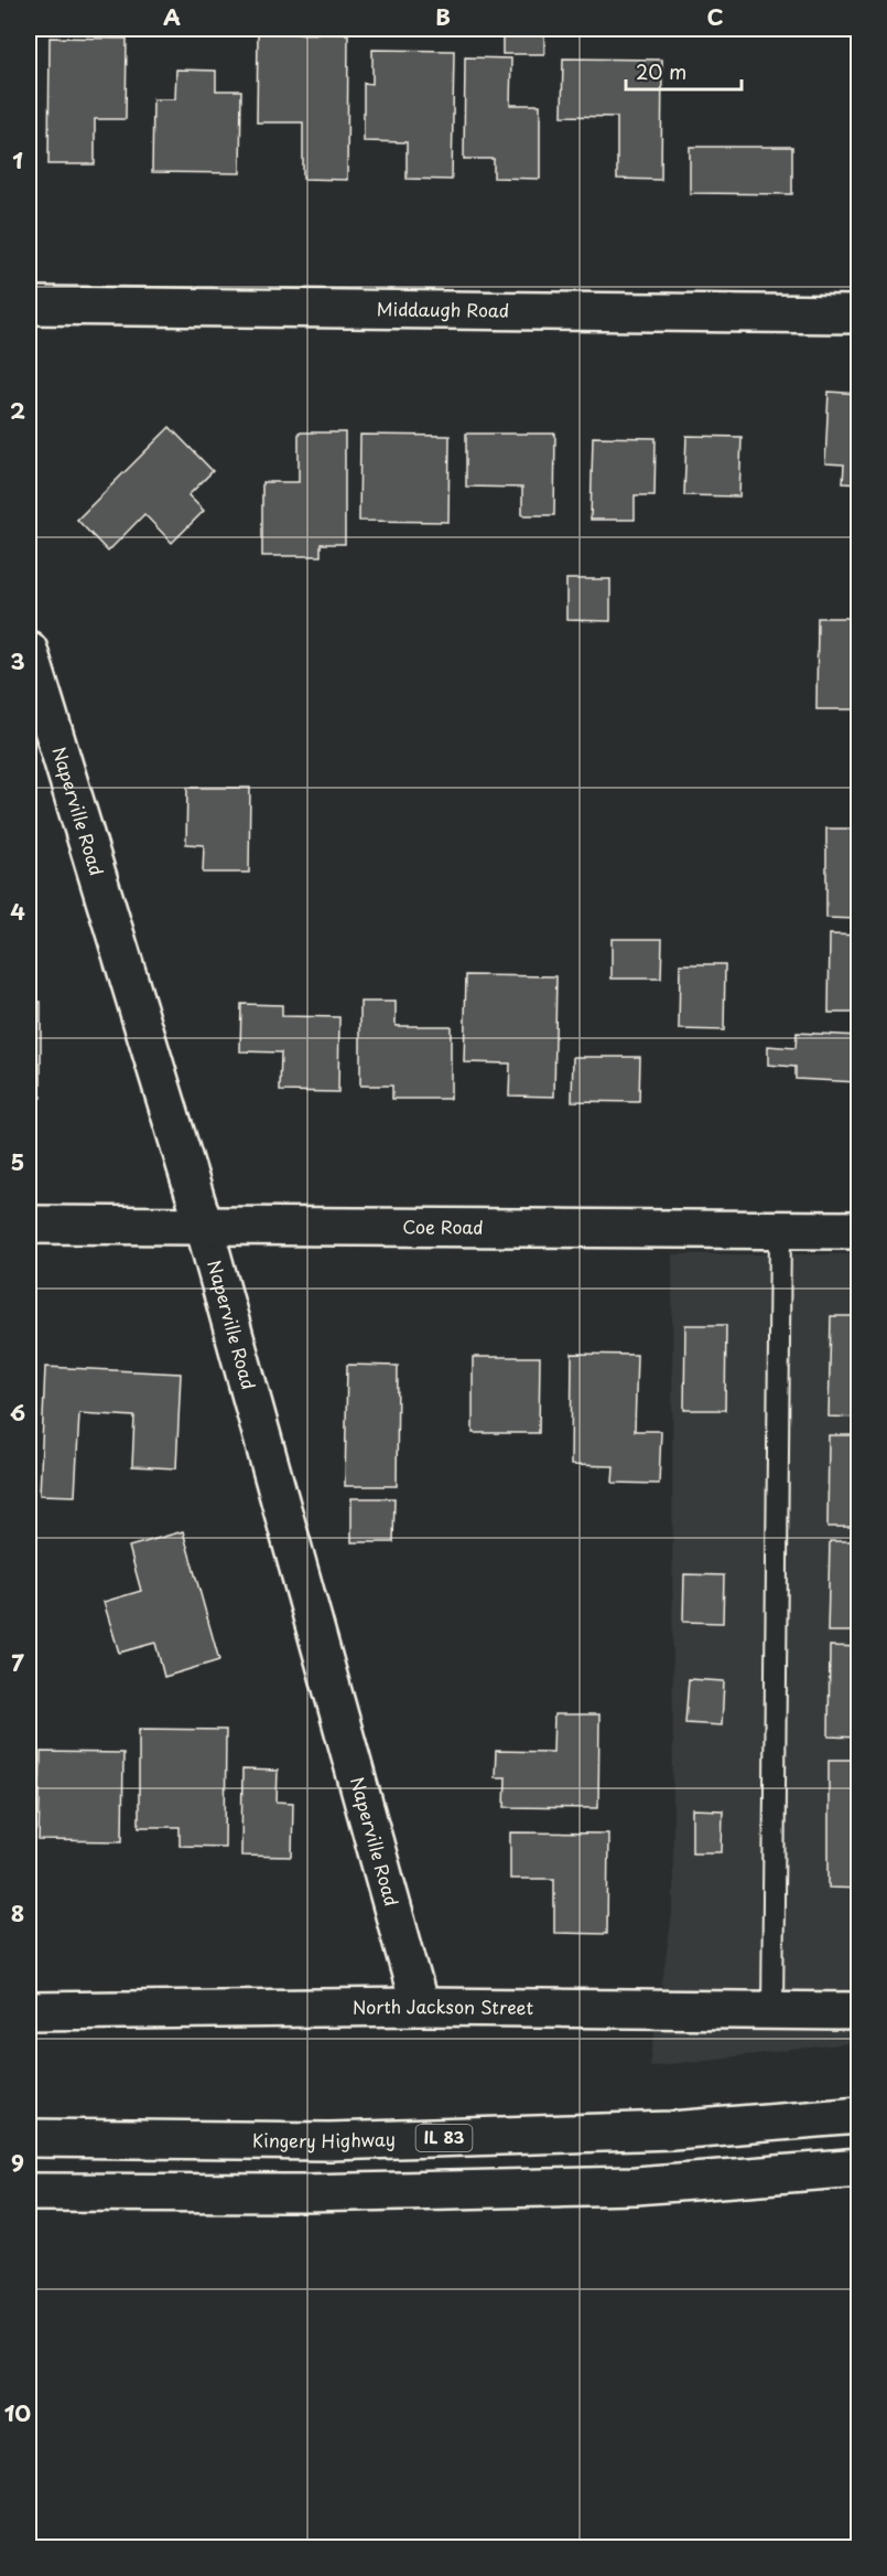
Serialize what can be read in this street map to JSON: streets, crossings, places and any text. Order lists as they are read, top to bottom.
{
  "streets": {
    "main road": [
      "Middaugh Road",
      "Naperville Road",
      "Coe Road",
      "North Jackson Street",
      "IL 83",
      "Kingery Highway"
    ]
  },
  "crossings": [
    ["Naperville Road", "Coe Road"],
    ["Naperville Road", "North Jackson Street"]
  ],
  "scale_bar": "20 m",
  "grid": {
    "columns": ["A", "B", "C"],
    "rows": [
      "1",
      "2",
      "3",
      "4",
      "5",
      "6",
      "7",
      "8",
      "9",
      "10"
    ]
  }
}
